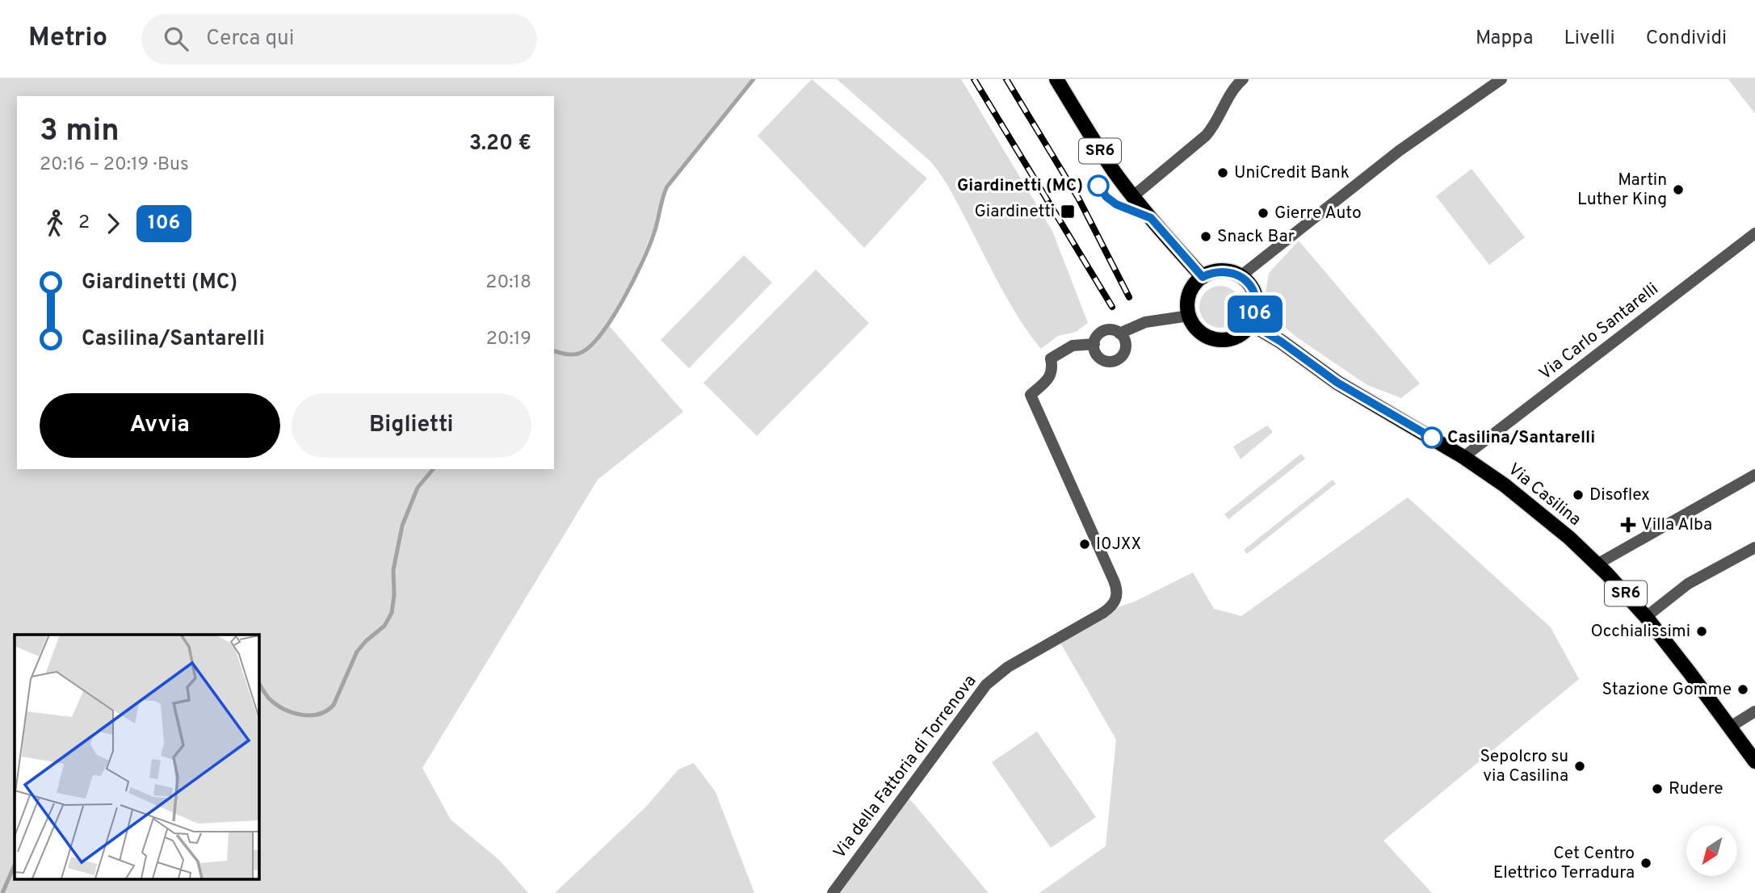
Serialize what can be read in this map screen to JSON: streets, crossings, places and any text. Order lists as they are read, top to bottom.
{
  "streets": {
    "main road": ["SR6", "Via Casilina"],
    "street": ["Via Carlo Santarelli", "Via della Fattoria di Torrenova"]
  },
  "crossings": [
    ["SR6", "Via Casilina"],
    ["SR6", "Via della Fattoria di Torrenova"],
    ["Via Carlo Santarelli", "Via Casilina"],
    ["Via Casilina", "Via della Fattoria di Torrenova"]
  ],
  "places": {
    "other": [
      "UniCredit Bank",
      "Giardinetti (MC)",
      "Martin Luther King",
      "Gierre Auto",
      "Snack Bar",
      "Casilina/Santarelli",
      "Disoflex",
      "I0JXX",
      "Occhialissimi",
      "Stazione Gomme",
      "Sepolcro su via Casilina",
      "Rudere",
      "Cet Centro Elettrico Terradura"
    ],
    "transit": ["Giardinetti"],
    "health": ["Villa Alba"]
  },
  "lines": ["bus line 106"],
  "north": "bottom left",
  "page": {
    "header": "Metrio",
    "search": "Cerca qui",
    "nav": ["Mappa", "Livelli", "Condividi"],
    "on_map": "106",
    "heading": ["3 min", "20:16 – 20:19 · Bus", "3.20 €"],
    "legs": ["2", "106"],
    "list": [
      {
        "name": "Giardinetti (MC)",
        "value": "20:18"
      },
      {
        "name": "Casilina/Santarelli",
        "value": "20:19"
      }
    ],
    "buttons": ["Avvia", "Biglietti"]
  }
}
